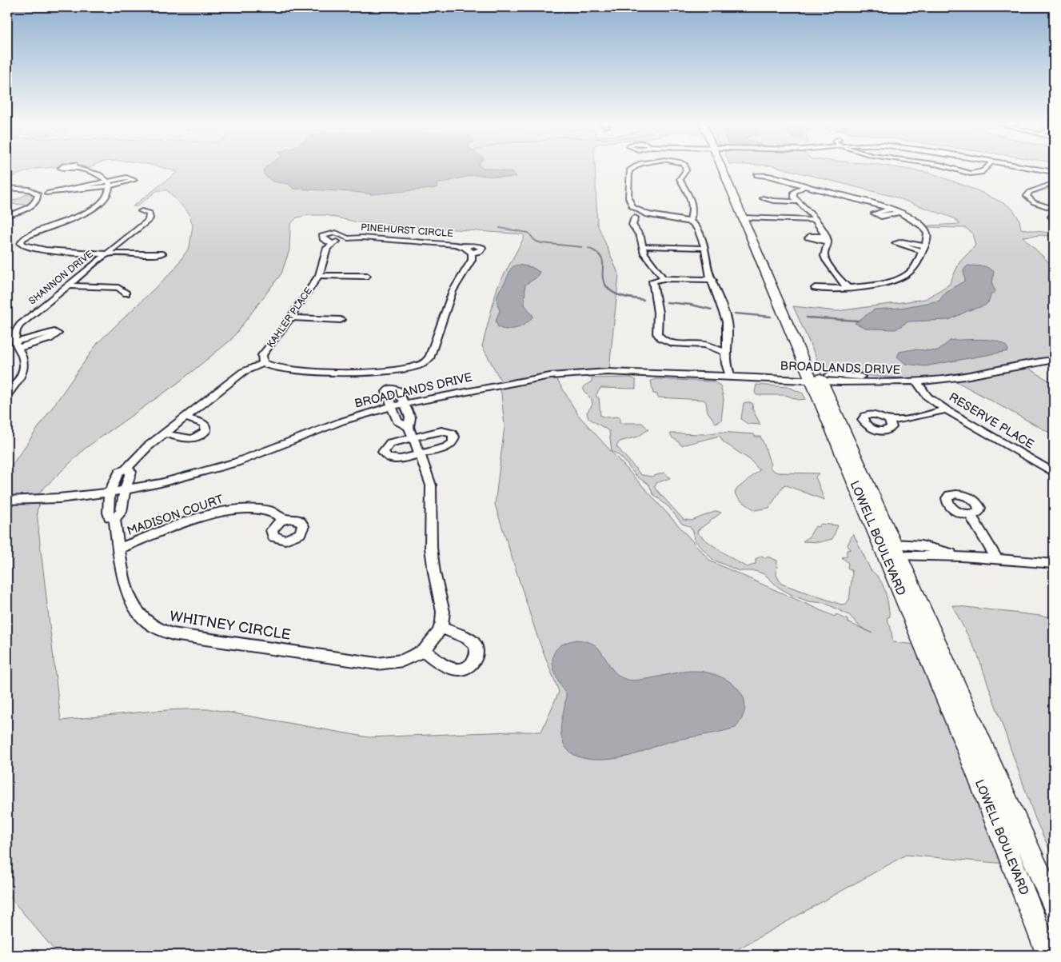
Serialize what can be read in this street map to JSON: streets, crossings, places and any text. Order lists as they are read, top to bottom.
{
  "streets": {
    "main road": ["LOWELL BOULEVARD"],
    "street": [
      "PINEHURST CIRCLE",
      "SHANNON DRIVE",
      "KAHLER PLACE",
      "BROADLANDS DRIVE",
      "RESERVE PLACE",
      "MADISON COURT",
      "WHITNEY CIRCLE"
    ]
  },
  "crossings": [
    ["PINEHURST CIRCLE", "KAHLER PLACE"],
    ["KAHLER PLACE", "BROADLANDS DRIVE"],
    ["KAHLER PLACE", "WHITNEY CIRCLE"],
    ["BROADLANDS DRIVE", "RESERVE PLACE"],
    ["BROADLANDS DRIVE", "LOWELL BOULEVARD"],
    ["BROADLANDS DRIVE", "WHITNEY CIRCLE"],
    ["MADISON COURT", "WHITNEY CIRCLE"]
  ]
}
